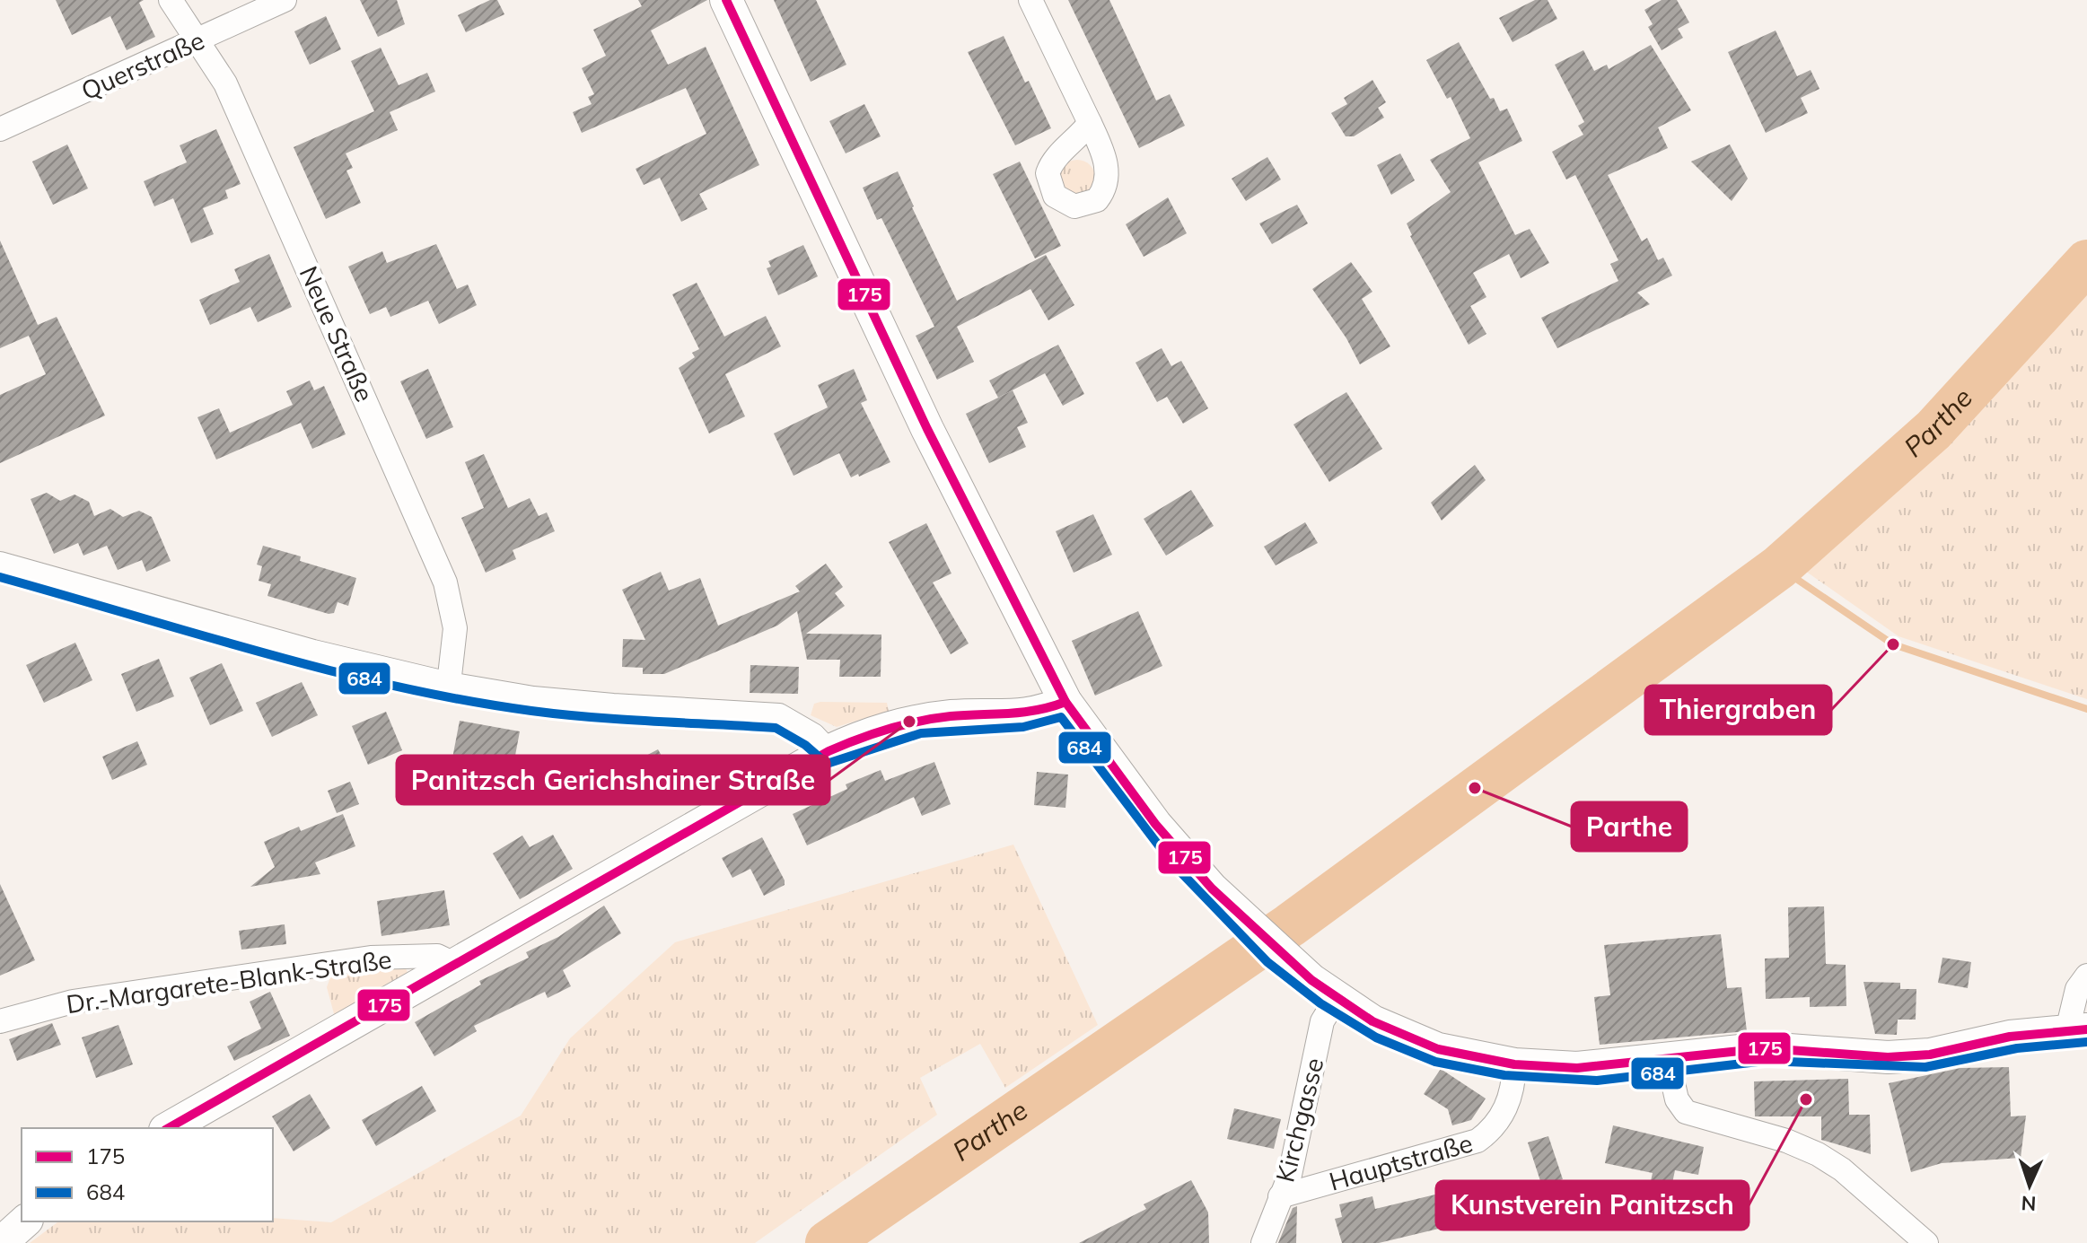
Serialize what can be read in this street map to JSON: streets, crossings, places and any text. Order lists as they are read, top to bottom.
{
  "streets": {
    "street": [
      "Querstraße",
      "Neue Straße",
      "Dr.-Margarete-Blank-Straße",
      "Kirchgasse",
      "Hauptstraße"
    ]
  },
  "crossings": [
    ["Querstraße", "Neue Straße"],
    ["Kirchgasse", "Hauptstraße"]
  ],
  "water": ["Parthe"],
  "places": [
    "Thiergraben",
    "Panitzsch Gerichshainer Straße",
    "Parthe",
    "Kunstverein Panitzsch"
  ],
  "lines": ["transit line 175", "transit line 684"],
  "legend": ["175", "684"],
  "north": "bottom"
}
